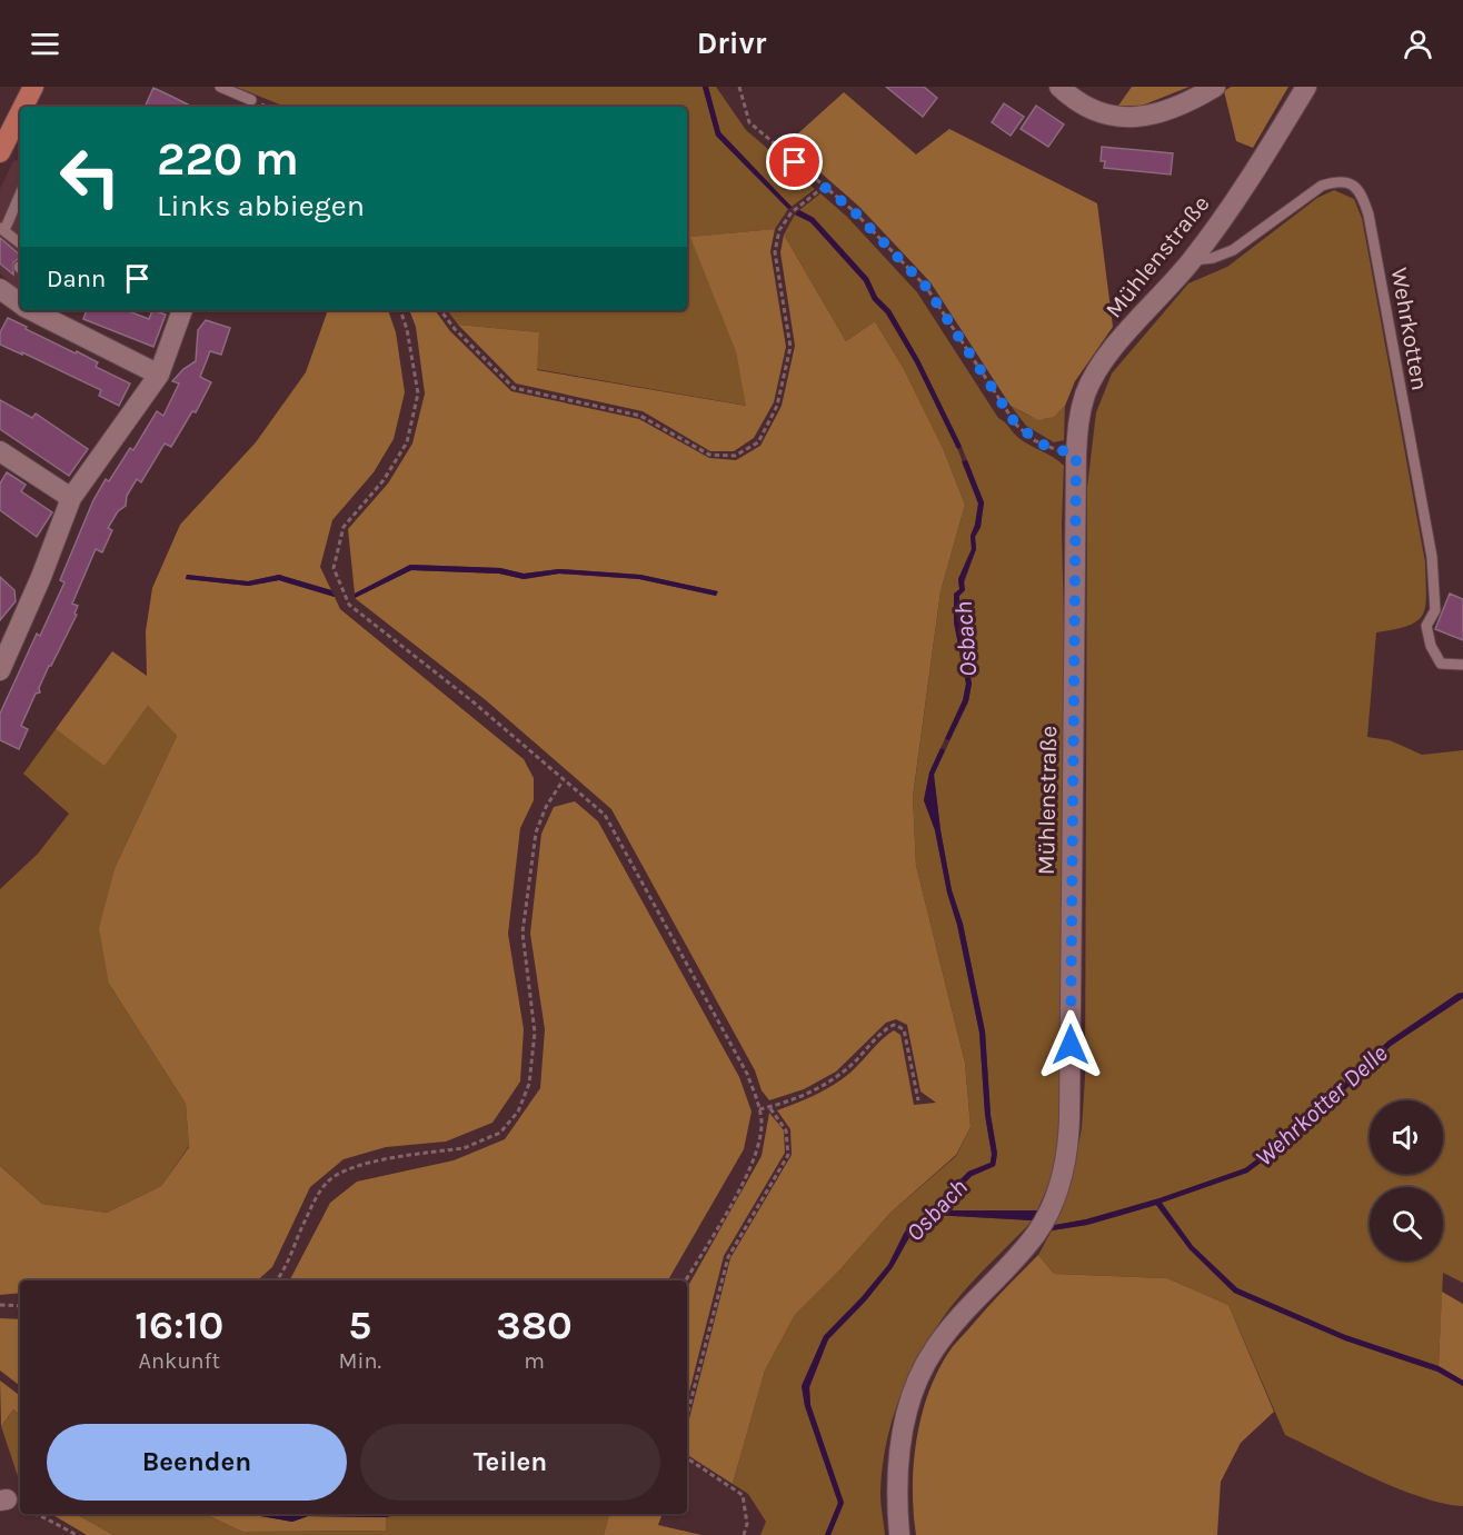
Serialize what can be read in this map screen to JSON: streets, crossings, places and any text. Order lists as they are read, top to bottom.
{
  "streets": {
    "street": ["Mühlenstraße"],
    "lane": ["Wehrkotten"]
  },
  "crossings": [
    ["Mühlenstraße", "Wehrkotten"]
  ],
  "water": ["Osbach", "Wehrkotter Delle"],
  "page": {
    "header": "Drivr",
    "turn": ["220 m", "Links abbiegen"],
    "then": "Dann",
    "eta": [
      "16:10",
      "Ankunft",
      "5",
      "Min.",
      "380",
      "m"
    ],
    "buttons": ["Beenden", "Teilen"]
  }
}
